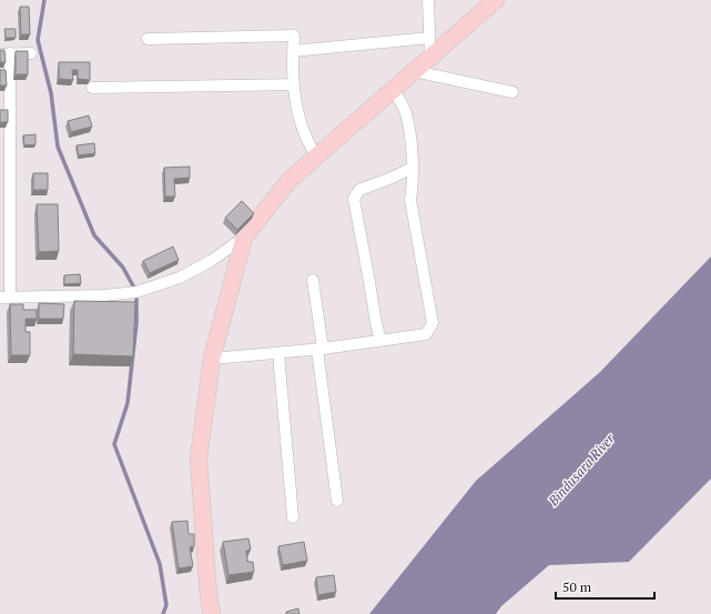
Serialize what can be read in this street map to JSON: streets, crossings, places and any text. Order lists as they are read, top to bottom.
{
  "water": ["Bindusara River"],
  "scale_bar": "50 m"
}
